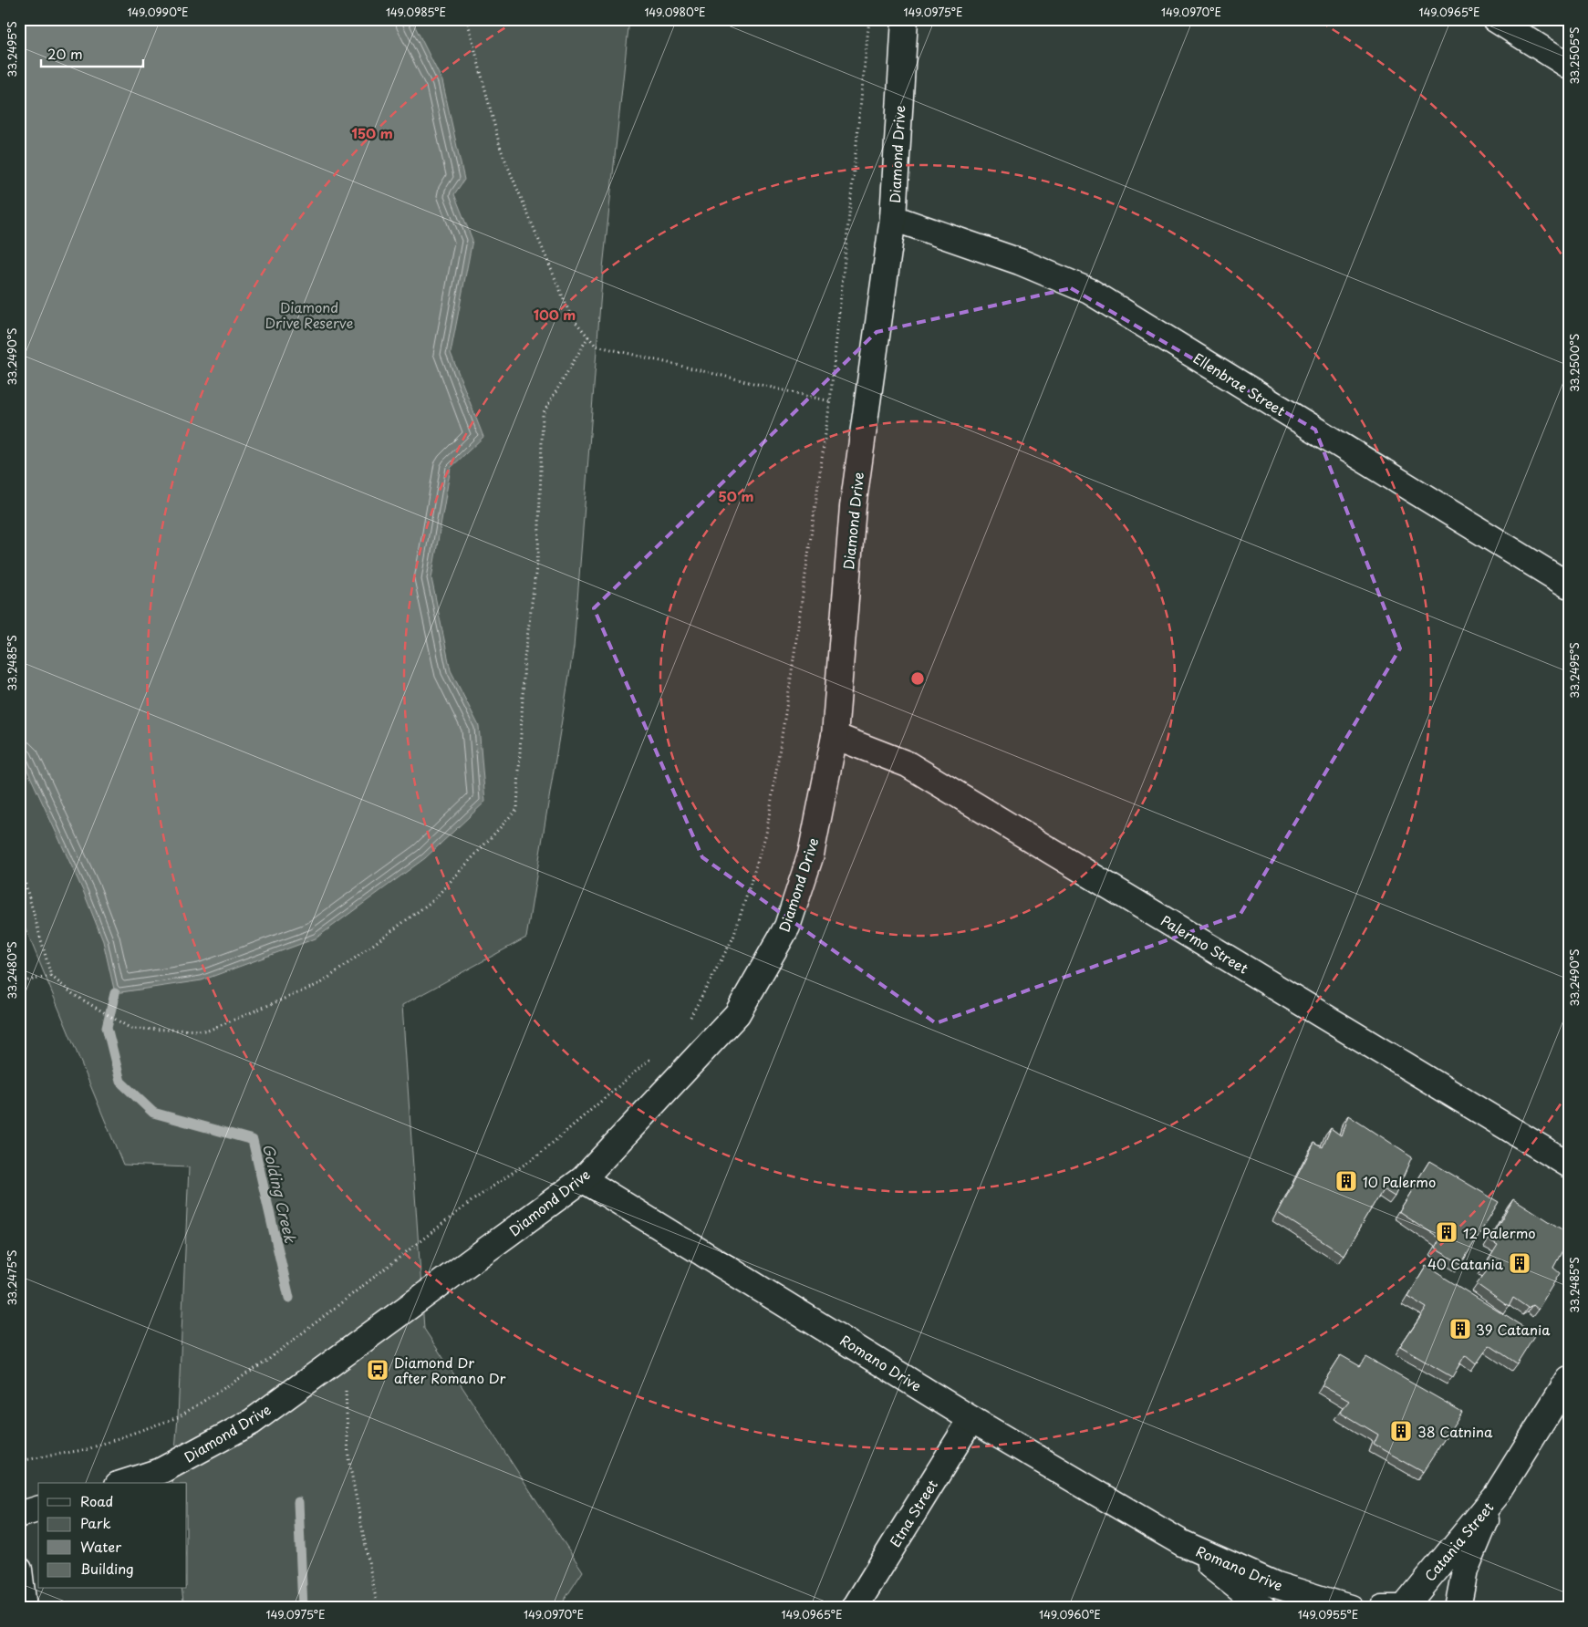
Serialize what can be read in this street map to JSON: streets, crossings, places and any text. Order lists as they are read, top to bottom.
{
  "streets": {
    "street": [
      "Diamond Drive",
      "Ellenbrae Street",
      "Palermo Street",
      "Romano Drive",
      "Etna Street",
      "Catania Street"
    ]
  },
  "crossings": [
    ["Diamond Drive", "Ellenbrae Street"],
    ["Diamond Drive", "Palermo Street"],
    ["Diamond Drive", "Romano Drive"],
    ["Romano Drive", "Etna Street"]
  ],
  "water": ["Golding Creek"],
  "parks": ["Diamond Drive Reserve"],
  "places": {
    "building": [
      "10 Palermo",
      "12 Palermo",
      "40 Catania",
      "39 Catania",
      "38 Catnina"
    ],
    "bus stop": ["Diamond Dr after Romano Dr"]
  },
  "legend": [
    "Road",
    "Park",
    "Water",
    "Building"
  ],
  "scale_bar": "20 m",
  "coordinates": [
    "149.0990°E",
    "149.0985°E",
    "149.0980°E",
    "149.0975°E",
    "149.0970°E",
    "149.0965°E",
    "33.2495°S",
    "33.2505°S",
    "33.2490°S",
    "33.2500°S",
    "33.2485°S",
    "33.2480°S",
    "33.2475°S",
    "149.0960°E",
    "149.0955°E"
  ],
  "rings": ["150 m", "100 m", "50 m"]
}
